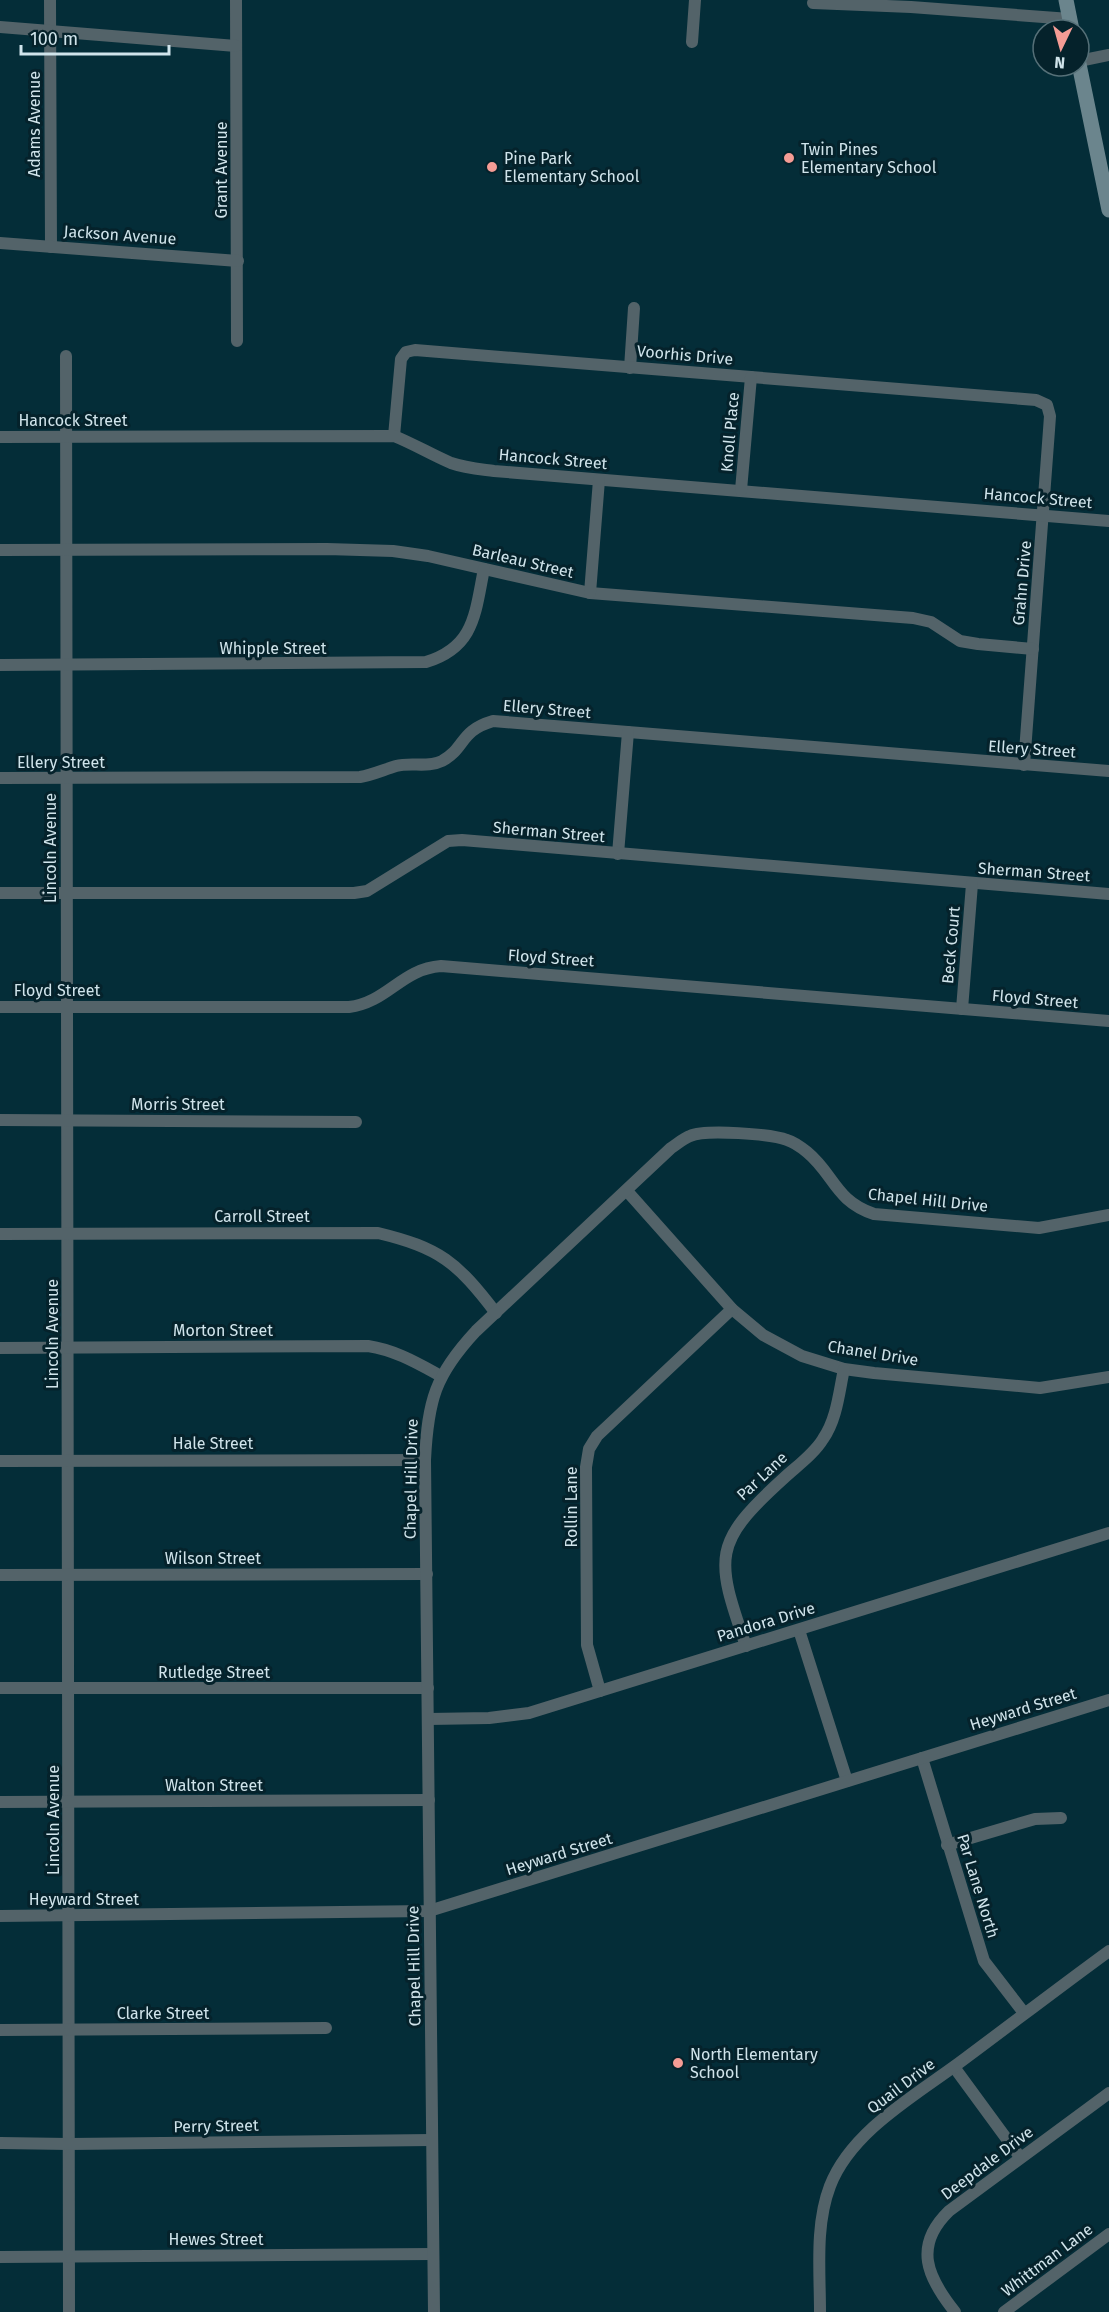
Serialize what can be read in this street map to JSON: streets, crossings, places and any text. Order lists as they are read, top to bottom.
{
  "streets": {
    "street": [
      "Adams Avenue",
      "Grant Avenue",
      "Jackson Avenue",
      "Voorhis Drive",
      "Hancock Street",
      "Knoll Place",
      "Barleau Street",
      "Grahn Drive",
      "Whipple Street",
      "Ellery Street",
      "Sherman Street",
      "Lincoln Avenue",
      "Beck Court",
      "Floyd Street",
      "Morris Street",
      "Chapel Hill Drive",
      "Carroll Street",
      "Morton Street",
      "Chanel Drive",
      "Hale Street",
      "Par Lane",
      "Rollin Lane",
      "Wilson Street",
      "Pandora Drive",
      "Rutledge Street",
      "Heyward Street",
      "Walton Street",
      "Par Lane North",
      "Clarke Street",
      "Quail Drive",
      "Perry Street",
      "Deepdale Drive",
      "Hewes Street",
      "Whittman Lane"
    ]
  },
  "crossings": [
    ["Adams Avenue", "Jackson Avenue"],
    ["Grant Avenue", "Jackson Avenue"],
    ["Voorhis Drive", "Hancock Street"],
    ["Voorhis Drive", "Knoll Place"],
    ["Voorhis Drive", "Grahn Drive"],
    ["Hancock Street", "Knoll Place"],
    ["Hancock Street", "Grahn Drive"],
    ["Hancock Street", "Lincoln Avenue"],
    ["Barleau Street", "Grahn Drive"],
    ["Barleau Street", "Whipple Street"],
    ["Barleau Street", "Lincoln Avenue"],
    ["Grahn Drive", "Ellery Street"],
    ["Whipple Street", "Lincoln Avenue"],
    ["Ellery Street", "Lincoln Avenue"],
    ["Sherman Street", "Lincoln Avenue"],
    ["Sherman Street", "Beck Court"],
    ["Lincoln Avenue", "Floyd Street"],
    ["Lincoln Avenue", "Morris Street"],
    ["Lincoln Avenue", "Carroll Street"],
    ["Lincoln Avenue", "Morton Street"],
    ["Lincoln Avenue", "Hale Street"],
    ["Lincoln Avenue", "Wilson Street"],
    ["Lincoln Avenue", "Rutledge Street"],
    ["Lincoln Avenue", "Heyward Street"],
    ["Lincoln Avenue", "Walton Street"],
    ["Lincoln Avenue", "Clarke Street"],
    ["Lincoln Avenue", "Perry Street"],
    ["Lincoln Avenue", "Hewes Street"],
    ["Beck Court", "Floyd Street"],
    ["Chapel Hill Drive", "Carroll Street"],
    ["Chapel Hill Drive", "Morton Street"],
    ["Chapel Hill Drive", "Chanel Drive"],
    ["Chapel Hill Drive", "Hale Street"],
    ["Chapel Hill Drive", "Wilson Street"],
    ["Chapel Hill Drive", "Pandora Drive"],
    ["Chapel Hill Drive", "Rutledge Street"],
    ["Chapel Hill Drive", "Heyward Street"],
    ["Chapel Hill Drive", "Walton Street"],
    ["Chapel Hill Drive", "Perry Street"],
    ["Chapel Hill Drive", "Hewes Street"],
    ["Chanel Drive", "Par Lane"],
    ["Chanel Drive", "Rollin Lane"],
    ["Par Lane", "Pandora Drive"],
    ["Rollin Lane", "Pandora Drive"],
    ["Heyward Street", "Par Lane North"],
    ["Par Lane North", "Quail Drive"]
  ],
  "places": ["Twin Pines Elementary School", "Pine Park Elementary School", "North Elementary School"],
  "scale_bar": "100 m",
  "north": "bottom"
}
